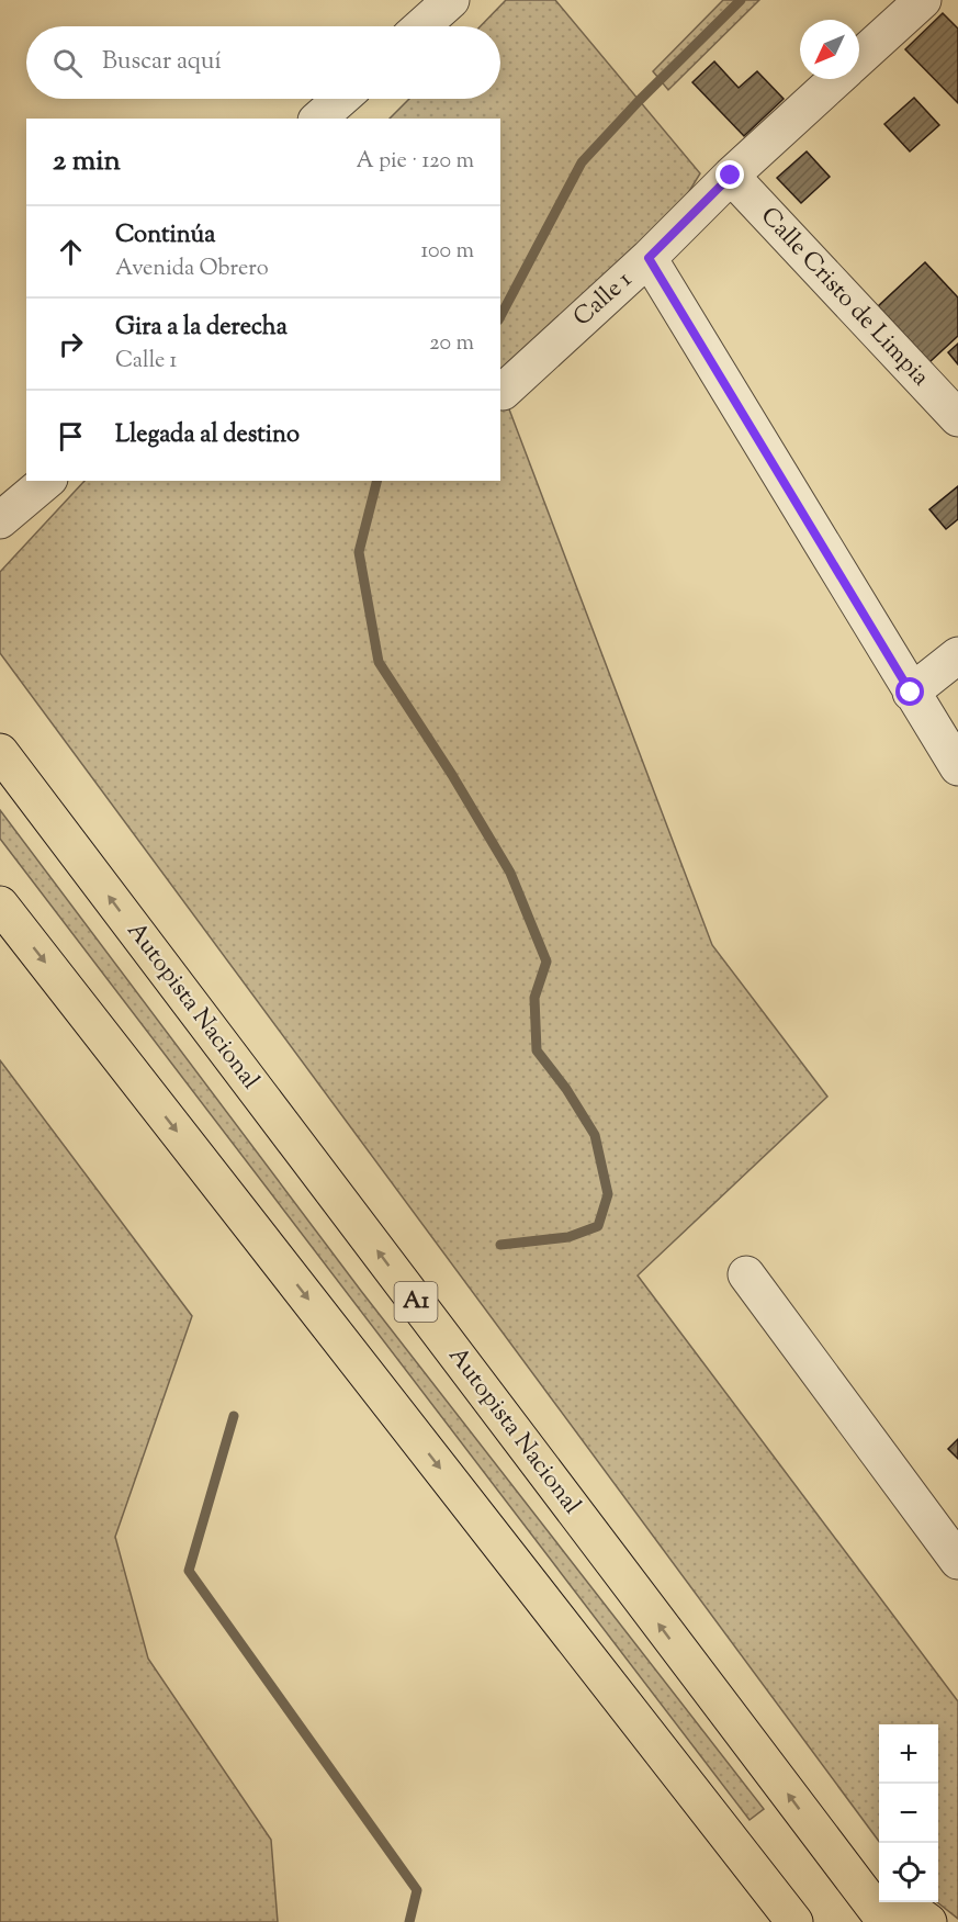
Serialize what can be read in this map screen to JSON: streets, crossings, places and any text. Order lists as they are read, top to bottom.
{
  "streets": {
    "highway": ["Autopista Nacional", "A1"],
    "street": ["Calle Cristo de Limpia", "Calle 1"]
  },
  "crossings": [
    ["Calle Cristo de Limpia", "Calle 1"]
  ],
  "north": "bottom left",
  "page": {
    "search": "Buscar aquí",
    "heading": ["2 min", "A pie · 120 m"],
    "list": [
      ["Continúa", "Avenida Obrero", "100 m"],
      ["Gira a la derecha", "Calle 1", "20 m"],
      "Llegada al destino"
    ],
    "map_buttons": ["+", "−"]
  }
}
